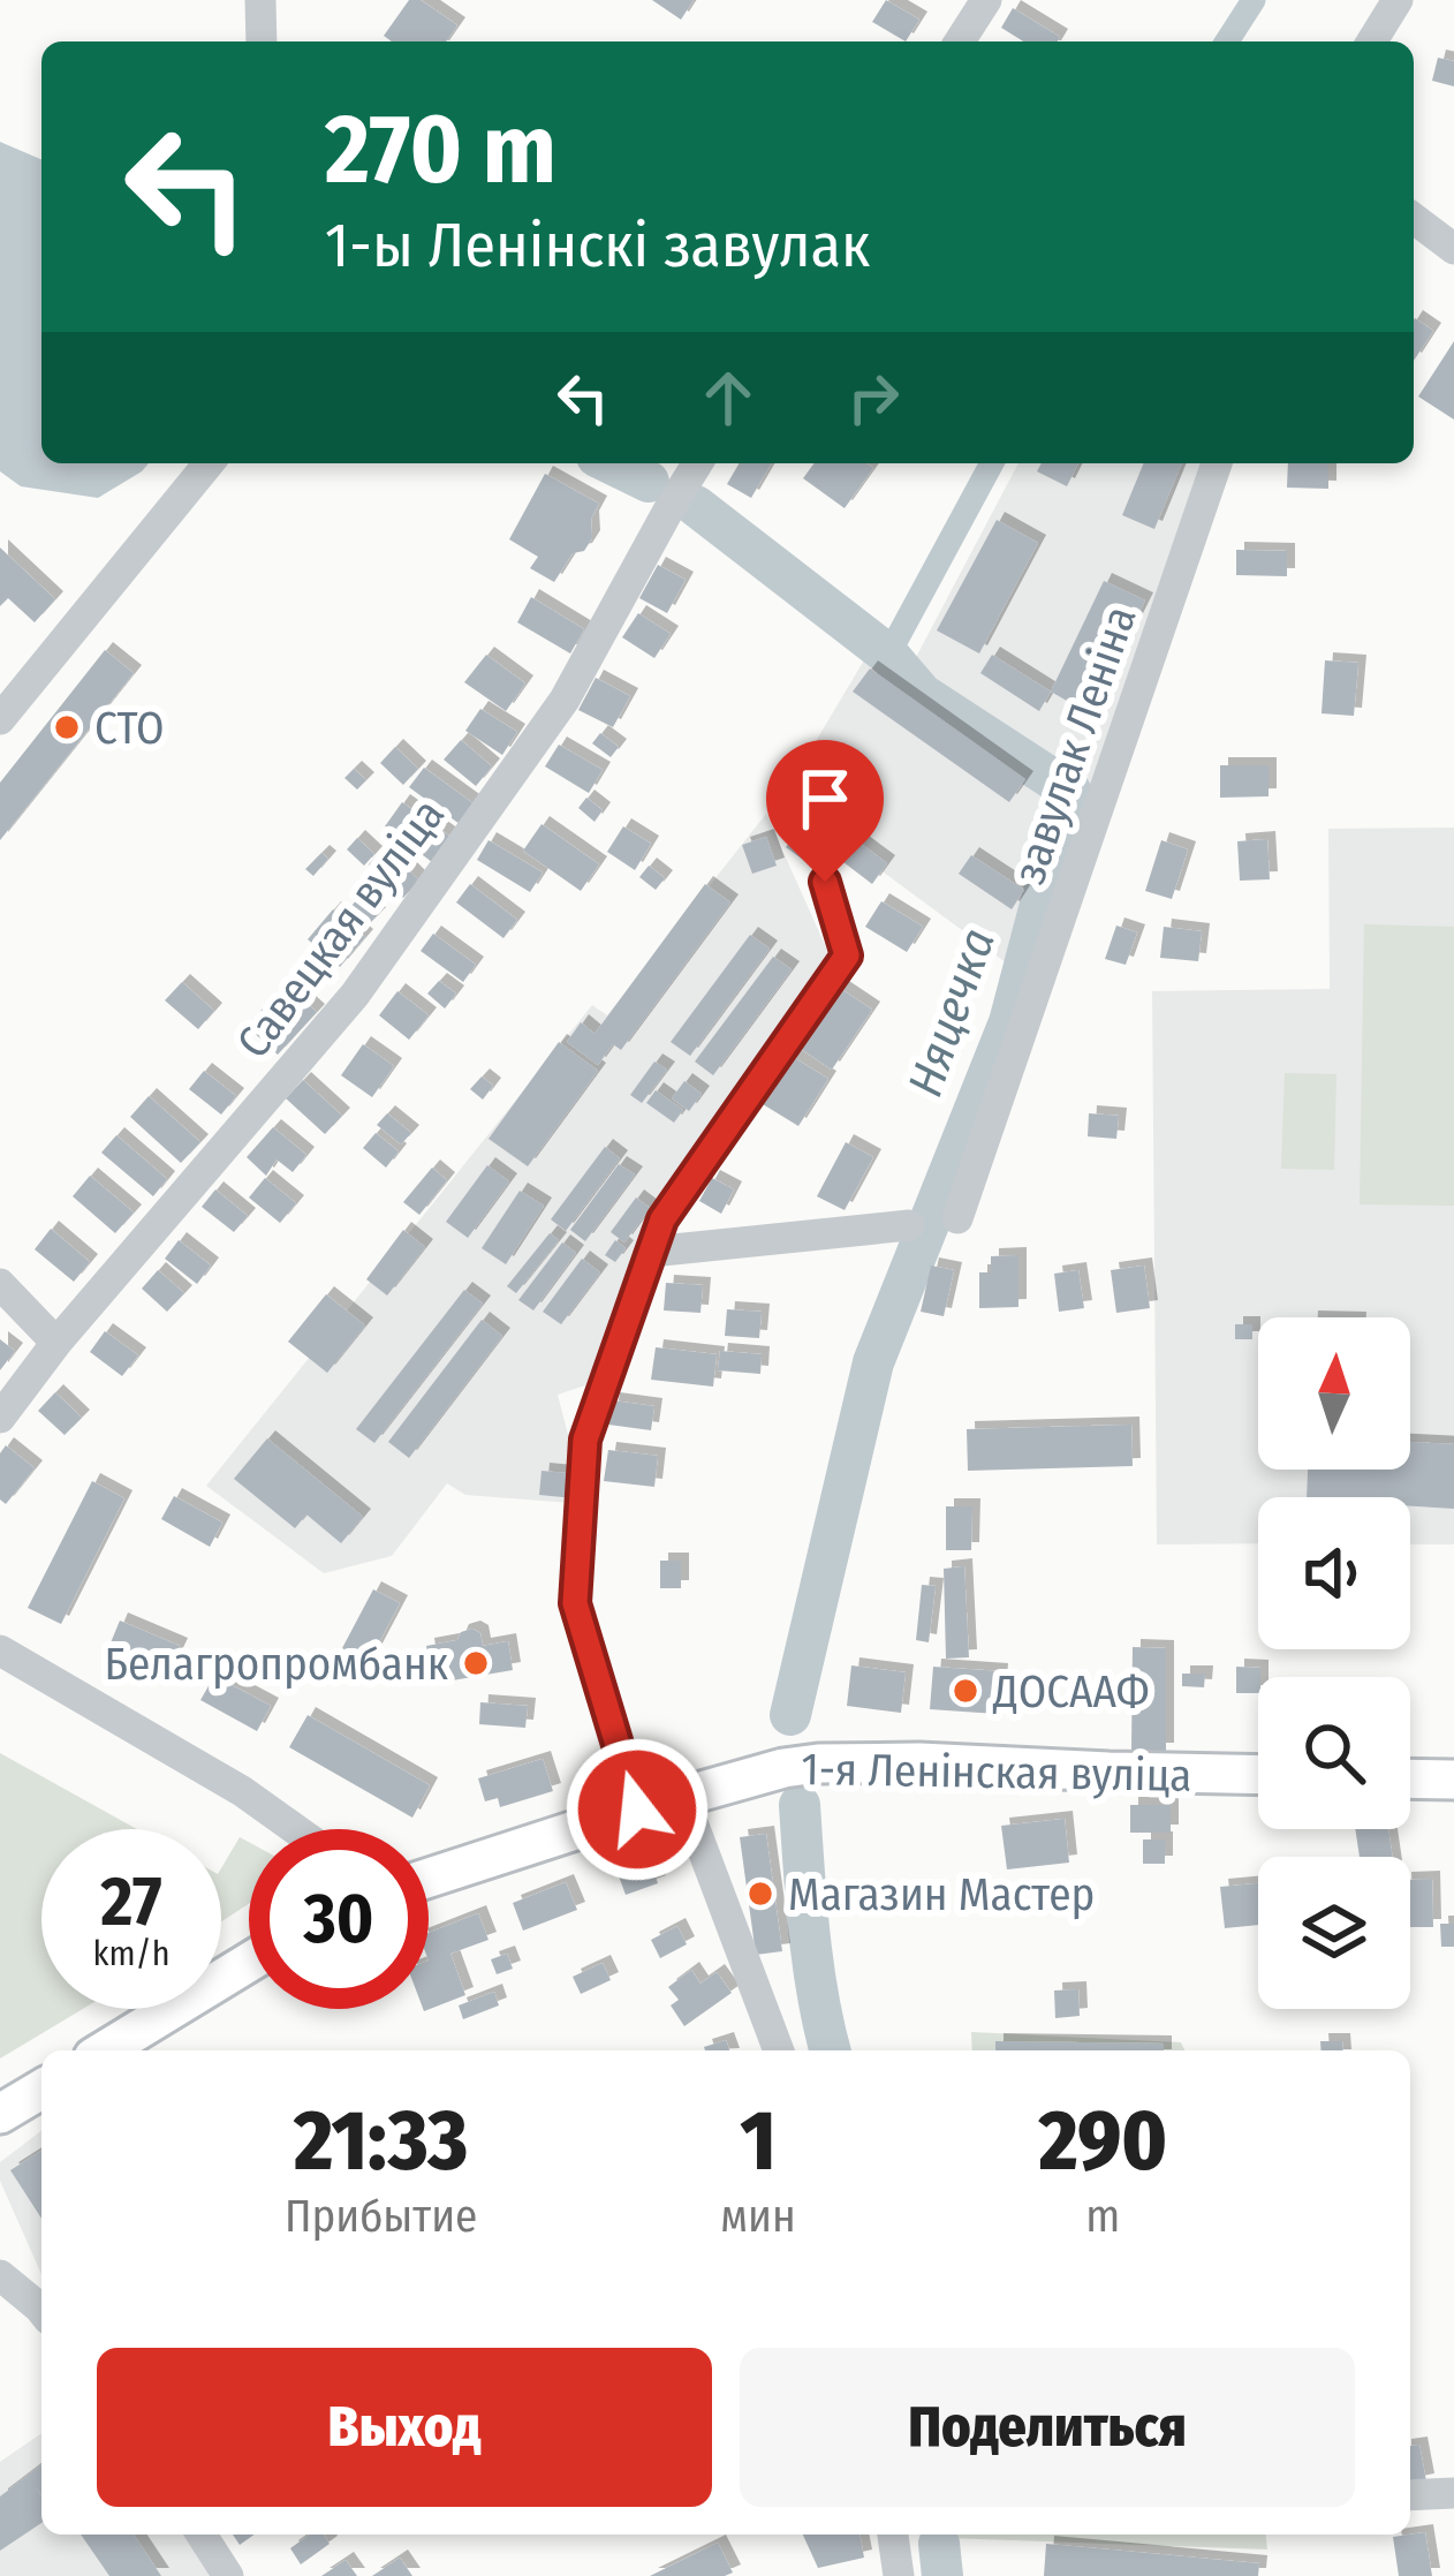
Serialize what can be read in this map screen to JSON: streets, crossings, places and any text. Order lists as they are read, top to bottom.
{
  "streets": {
    "main road": ["1-я Ленінская вуліца"],
    "street": ["завулак Леніна", "Савецкая вуліца"]
  },
  "water": ["Няцечка"],
  "places": [
    "СТО",
    "Белагропромбанк",
    "ДОСААФ",
    "Магазин Мастер"
  ],
  "north": "top",
  "page": {
    "turn": ["270 m", "1-ы Ленінскі завулак"],
    "speed": "27 km/h",
    "limit": "30",
    "eta": [
      "21:33",
      "Прибытие",
      "1",
      "мин",
      "290",
      "m"
    ],
    "buttons": ["Выход", "Поделиться"]
  }
}
